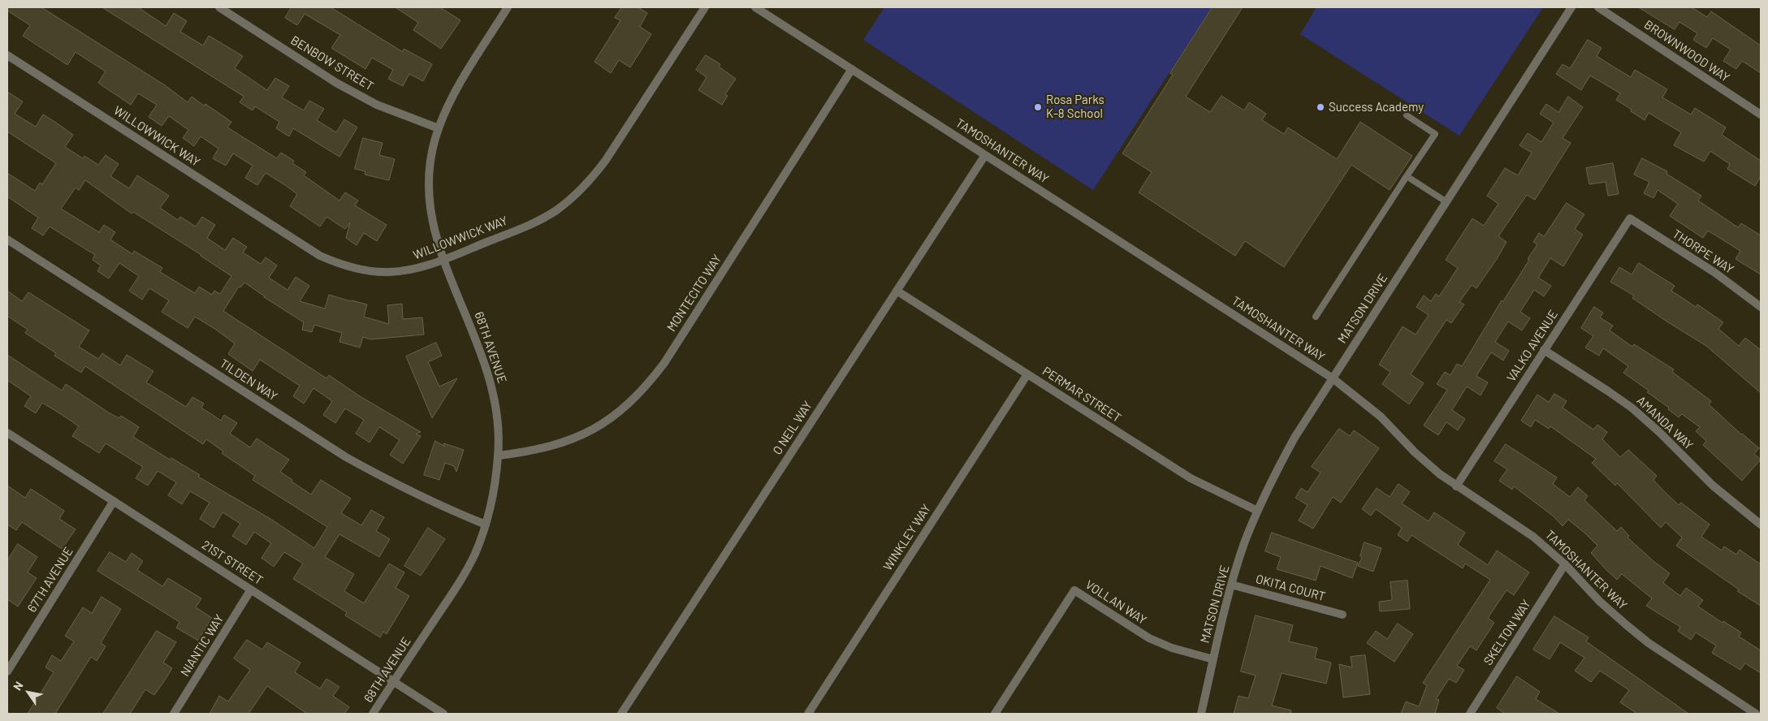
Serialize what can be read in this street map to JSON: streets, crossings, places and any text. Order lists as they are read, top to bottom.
{
  "streets": {
    "street": [
      "BROWNWOOD WAY",
      "BENBOW STREET",
      "WILLOWWICK WAY",
      "TAMOSHANTER WAY",
      "THORPE WAY",
      "MONTECITO WAY",
      "MATSON DRIVE",
      "VALKO AVENUE",
      "68TH AVENUE",
      "TILDEN WAY",
      "PERMAR STREET",
      "AMANDA WAY",
      "O NEIL WAY",
      "WINKLEY WAY",
      "21ST STREET",
      "67TH AVENUE",
      "OKITA COURT",
      "VOLLAN WAY",
      "SKELTON WAY",
      "NIANTIC WAY"
    ]
  },
  "crossings": [
    ["BENBOW STREET", "68TH AVENUE"],
    ["WILLOWWICK WAY", "68TH AVENUE"],
    ["TAMOSHANTER WAY", "MONTECITO WAY"],
    ["TAMOSHANTER WAY", "MATSON DRIVE"],
    ["TAMOSHANTER WAY", "VALKO AVENUE"],
    ["TAMOSHANTER WAY", "O NEIL WAY"],
    ["TAMOSHANTER WAY", "SKELTON WAY"],
    ["THORPE WAY", "VALKO AVENUE"],
    ["MONTECITO WAY", "68TH AVENUE"],
    ["MATSON DRIVE", "PERMAR STREET"],
    ["MATSON DRIVE", "OKITA COURT"],
    ["MATSON DRIVE", "VOLLAN WAY"],
    ["VALKO AVENUE", "AMANDA WAY"],
    ["68TH AVENUE", "TILDEN WAY"],
    ["68TH AVENUE", "21ST STREET"],
    ["PERMAR STREET", "O NEIL WAY"],
    ["PERMAR STREET", "WINKLEY WAY"],
    ["21ST STREET", "67TH AVENUE"],
    ["21ST STREET", "NIANTIC WAY"]
  ],
  "places": ["Rosa Parks K-8 School", "Success Academy"],
  "north": "top left"
}
